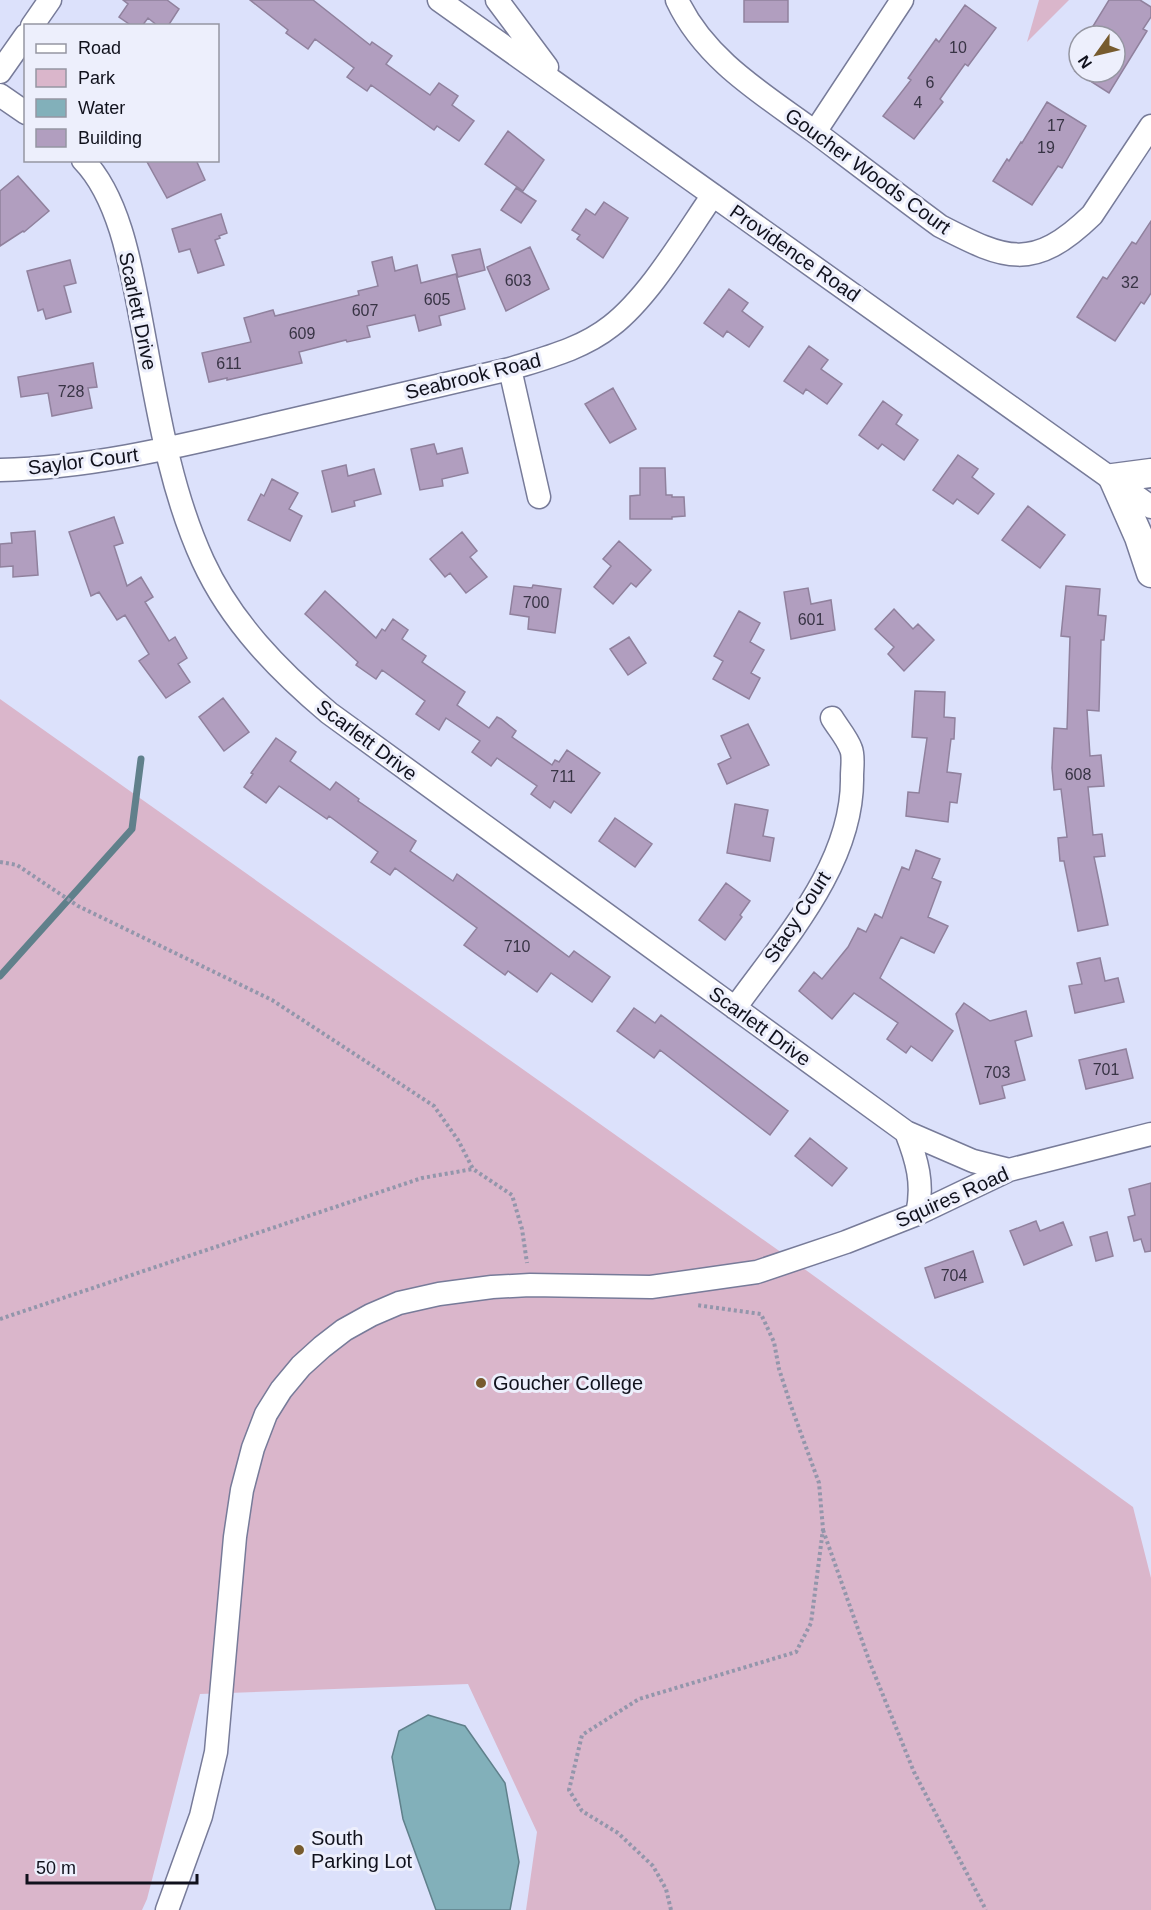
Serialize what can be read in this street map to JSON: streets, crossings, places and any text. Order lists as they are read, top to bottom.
{
  "streets": {
    "street": [
      "Goucher Woods Court",
      "Providence Road",
      "Scarlett Drive",
      "Seabrook Road",
      "Saylor Court",
      "Stacy Court",
      "Squires Road"
    ]
  },
  "crossings": [
    ["Providence Road", "Seabrook Road"],
    ["Scarlett Drive", "Seabrook Road"],
    ["Scarlett Drive", "Saylor Court"],
    ["Scarlett Drive", "Stacy Court"],
    ["Scarlett Drive", "Squires Road"],
    ["Seabrook Road", "Saylor Court"]
  ],
  "places": ["Goucher College", "South Parking Lot"],
  "house_numbers": [
    "10",
    "6",
    "4",
    "17",
    "19",
    "603",
    "32",
    "605",
    "607",
    "609",
    "611",
    "728",
    "700",
    "601",
    "608",
    "711",
    "710",
    "701",
    "703",
    "704"
  ],
  "legend": [
    "Road",
    "Park",
    "Water",
    "Building"
  ],
  "scale_bar": "50 m",
  "north": "bottom left"
}
